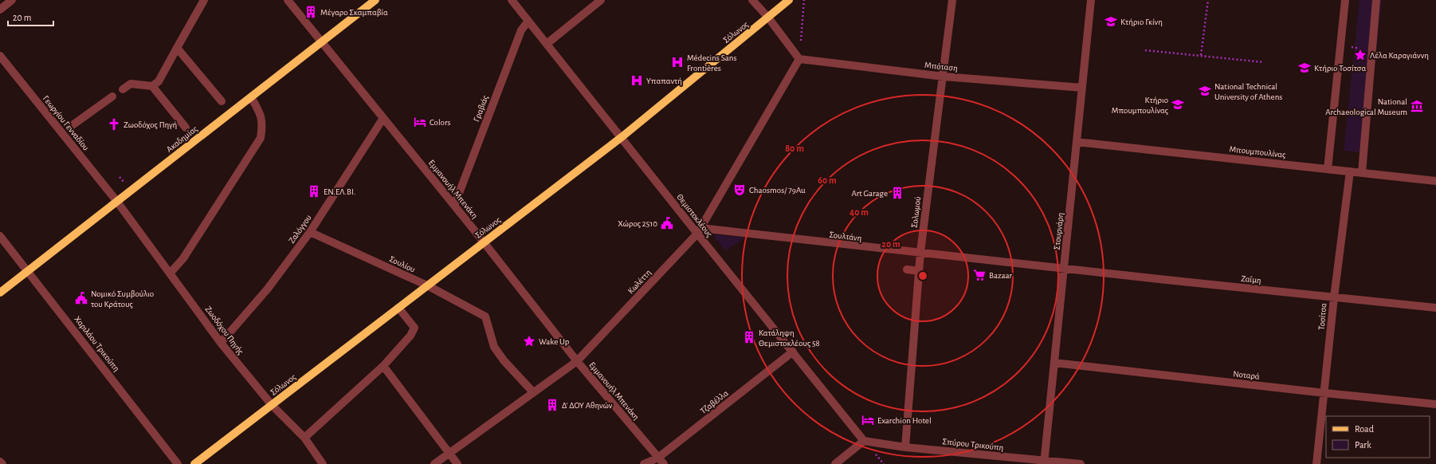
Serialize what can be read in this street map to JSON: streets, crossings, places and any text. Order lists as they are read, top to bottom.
{
  "streets": {
    "main road": ["Σόλωνος", "Ακαδημίας"],
    "street": [
      "Μπόταση",
      "Γραβιάς",
      "Γεωργίου Γενναδίου",
      "Μπουμπουλίνας",
      "Εμμανουήλ Μπενάκη",
      "Σολωμού",
      "Θεμιστοκλέους",
      "Ζαλόγγου",
      "Στουρνάρη",
      "Σουλτάνη",
      "Σουλίου",
      "Ζαΐμη",
      "Κωλέττη",
      "Τοσίτσα",
      "Ζωοδόχου Πηγής",
      "Χαριλάου Τρικούπη",
      "Νοταρά",
      "Τζαβέλλα",
      "Σπύρου Τρικούπη"
    ]
  },
  "crossings": [
    ["Σόλωνος", "Εμμανουήλ Μπενάκη"],
    ["Σόλωνος", "Θεμιστοκλέους"],
    ["Σόλωνος", "Σουλίου"],
    ["Σόλωνος", "Ζωοδόχου Πηγής"],
    ["Μπόταση", "Σολωμού"],
    ["Μπόταση", "Στουρνάρη"],
    ["Μπόταση", "Κωλέττη"],
    ["Γραβιάς", "Εμμανουήλ Μπενάκη"],
    ["Γραβιάς", "Θεμιστοκλέους"],
    ["Γεωργίου Γενναδίου", "Ακαδημίας"],
    ["Γεωργίου Γενναδίου", "Ζωοδόχου Πηγής"],
    ["Ακαδημίας", "Εμμανουήλ Μπενάκη"],
    ["Ακαδημίας", "Ζωοδόχου Πηγής"],
    ["Ακαδημίας", "Χαριλάου Τρικούπη"],
    ["Μπουμπουλίνας", "Στουρνάρη"],
    ["Μπουμπουλίνας", "Τοσίτσα"],
    ["Εμμανουήλ Μπενάκη", "Ζαλόγγου"],
    ["Εμμανουήλ Μπενάκη", "Κωλέττη"],
    ["Εμμανουήλ Μπενάκη", "Τζαβέλλα"],
    ["Σολωμού", "Σουλτάνη"],
    ["Σολωμού", "Σπύρου Τρικούπη"],
    ["Θεμιστοκλέους", "Σουλτάνη"],
    ["Θεμιστοκλέους", "Κωλέττη"],
    ["Θεμιστοκλέους", "Τζαβέλλα"],
    ["Θεμιστοκλέους", "Σπύρου Τρικούπη"],
    ["Ζαλόγγου", "Σουλίου"],
    ["Ζαλόγγου", "Ζωοδόχου Πηγής"],
    ["Στουρνάρη", "Σουλτάνη"],
    ["Στουρνάρη", "Ζαΐμη"],
    ["Στουρνάρη", "Νοταρά"],
    ["Στουρνάρη", "Σπύρου Τρικούπη"],
    ["Σουλτάνη", "Ζαΐμη"],
    ["Σουλτάνη", "Κωλέττη"],
    ["Σουλίου", "Κωλέττη"],
    ["Ζαΐμη", "Τοσίτσα"],
    ["Τοσίτσα", "Νοταρά"]
  ],
  "places": {
    "building": [
      "Μέγαρο Σκαμπαβία",
      "ΕΝ.ΕΛ.ΒΙ.",
      "Art Garage",
      "Κατάληψη Θεμιστοκλέους 58",
      "Δ' ΔΟΥ Αθηνών"
    ],
    "school or university": [
      "Κτήριο Γκίνη",
      "Κτήριο Τοσίτσα",
      "National Technical University of Athens",
      "Κτήριο Μπουμπουλίνας"
    ],
    "place": ["Λέλα Καραγιάννη", "Wake Up"],
    "hospital": ["Médecins Sans Frontières", "Υπαπαντή"],
    "museum": ["National Archaeological Museum"],
    "hotel": ["Colors", "Exarchion Hotel"],
    "church": ["Ζωοδόχος Πηγή"],
    "theatre": ["Chaosmos/ 79Au"],
    "public building": ["Χώρος 2510", "Νομικό Συμβούλιο του Κράτους"],
    "supermarket": ["Bazaar"]
  },
  "legend": ["Road", "Park"],
  "scale_bar": "20 m",
  "rings": [
    "80 m",
    "60 m",
    "40 m",
    "20 m"
  ]
}
